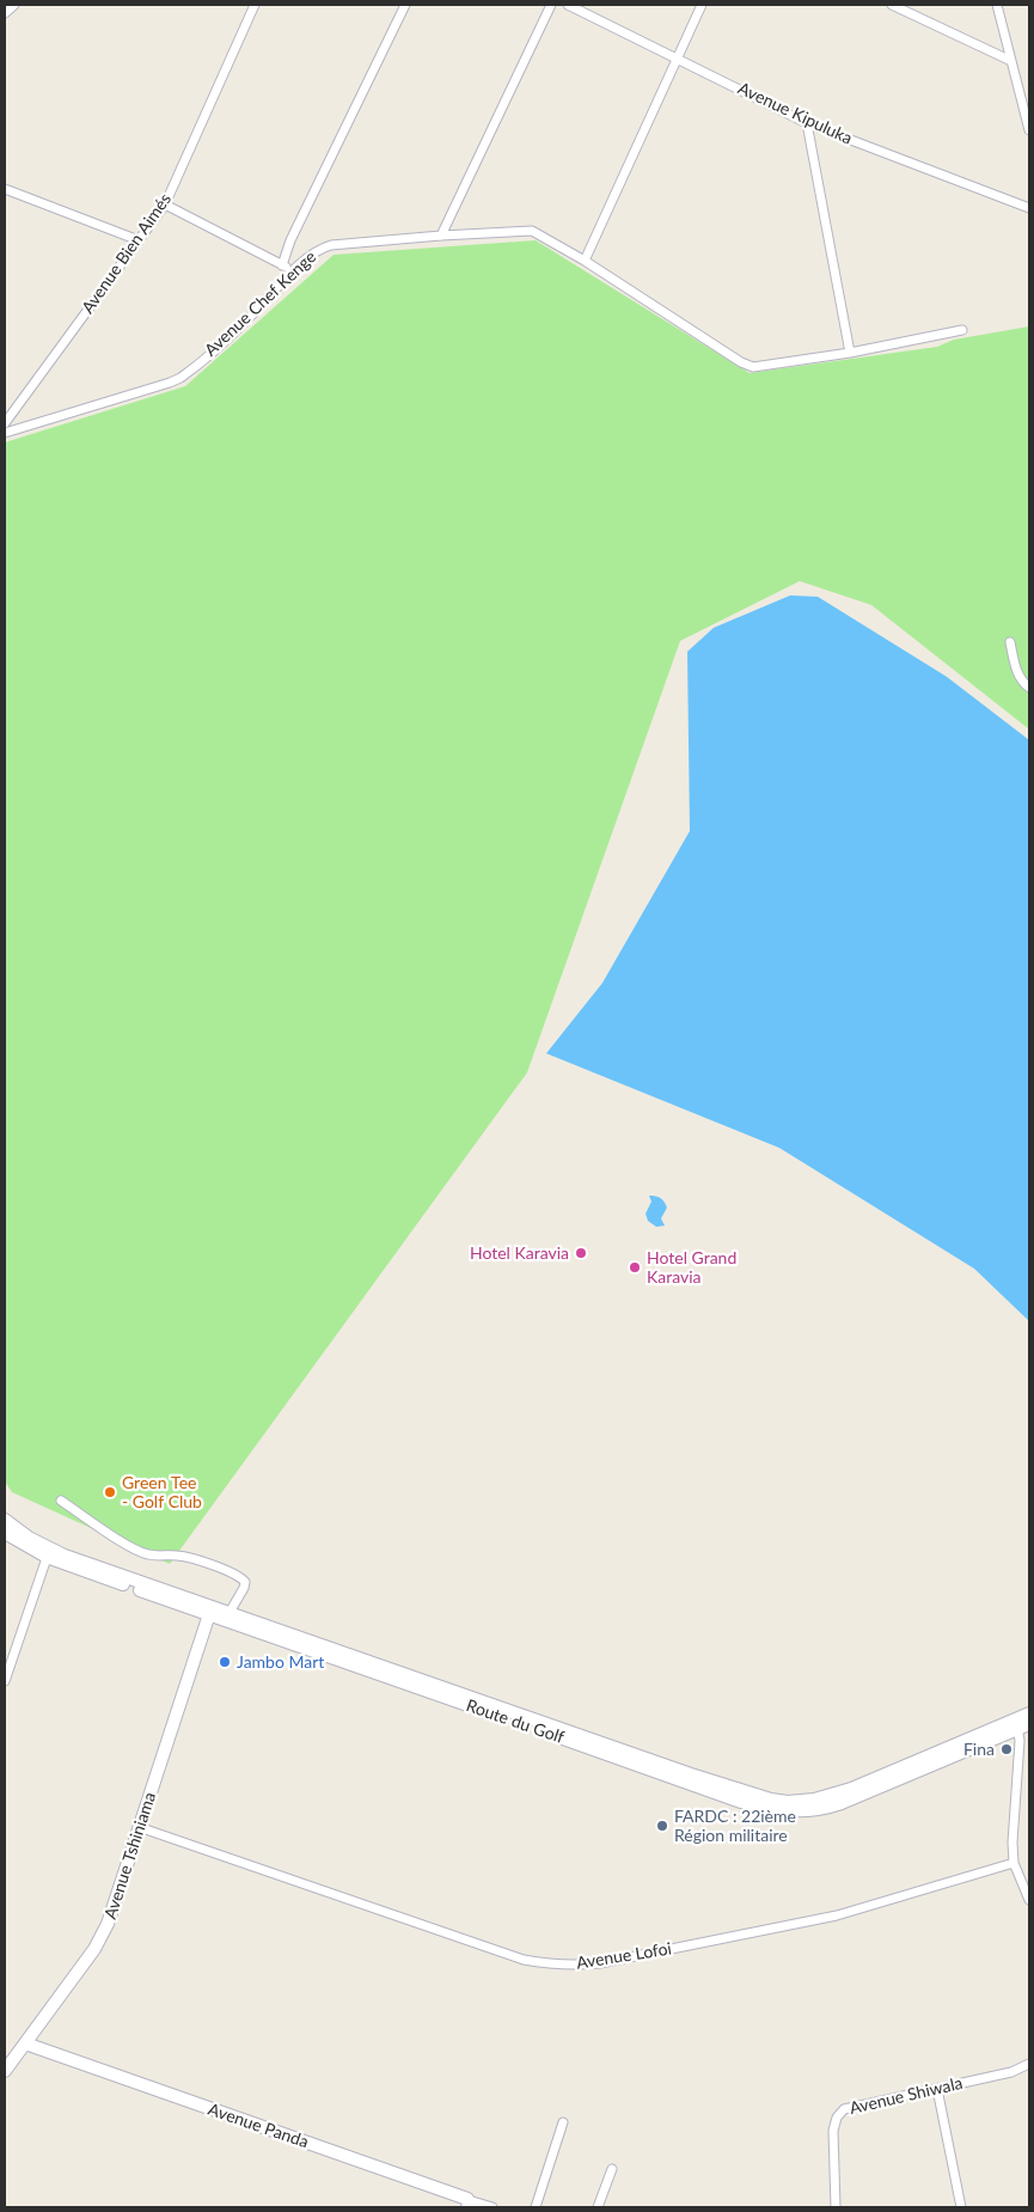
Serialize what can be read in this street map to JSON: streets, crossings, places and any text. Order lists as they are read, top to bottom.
{
  "streets": {
    "main road": ["Route du Golf", "Avenue Tshiniama", "Avenue Panda"],
    "street": [
      "Avenue Kipuluka",
      "Avenue Bien Aimés",
      "Avenue Chef Kenge",
      "Avenue Lofoi",
      "Avenue Shiwala"
    ]
  },
  "crossings": [
    ["Route du Golf", "Avenue Tshiniama"],
    ["Avenue Tshiniama", "Avenue Lofoi"],
    ["Avenue Tshiniama", "Avenue Panda"]
  ],
  "places": [
    "Hotel Karavia",
    "Hotel Grand Karavia",
    "Green Tee - Golf Club",
    "Jambo Mart",
    "Fina",
    "FARDC : 22ième Région militaire"
  ]
}
